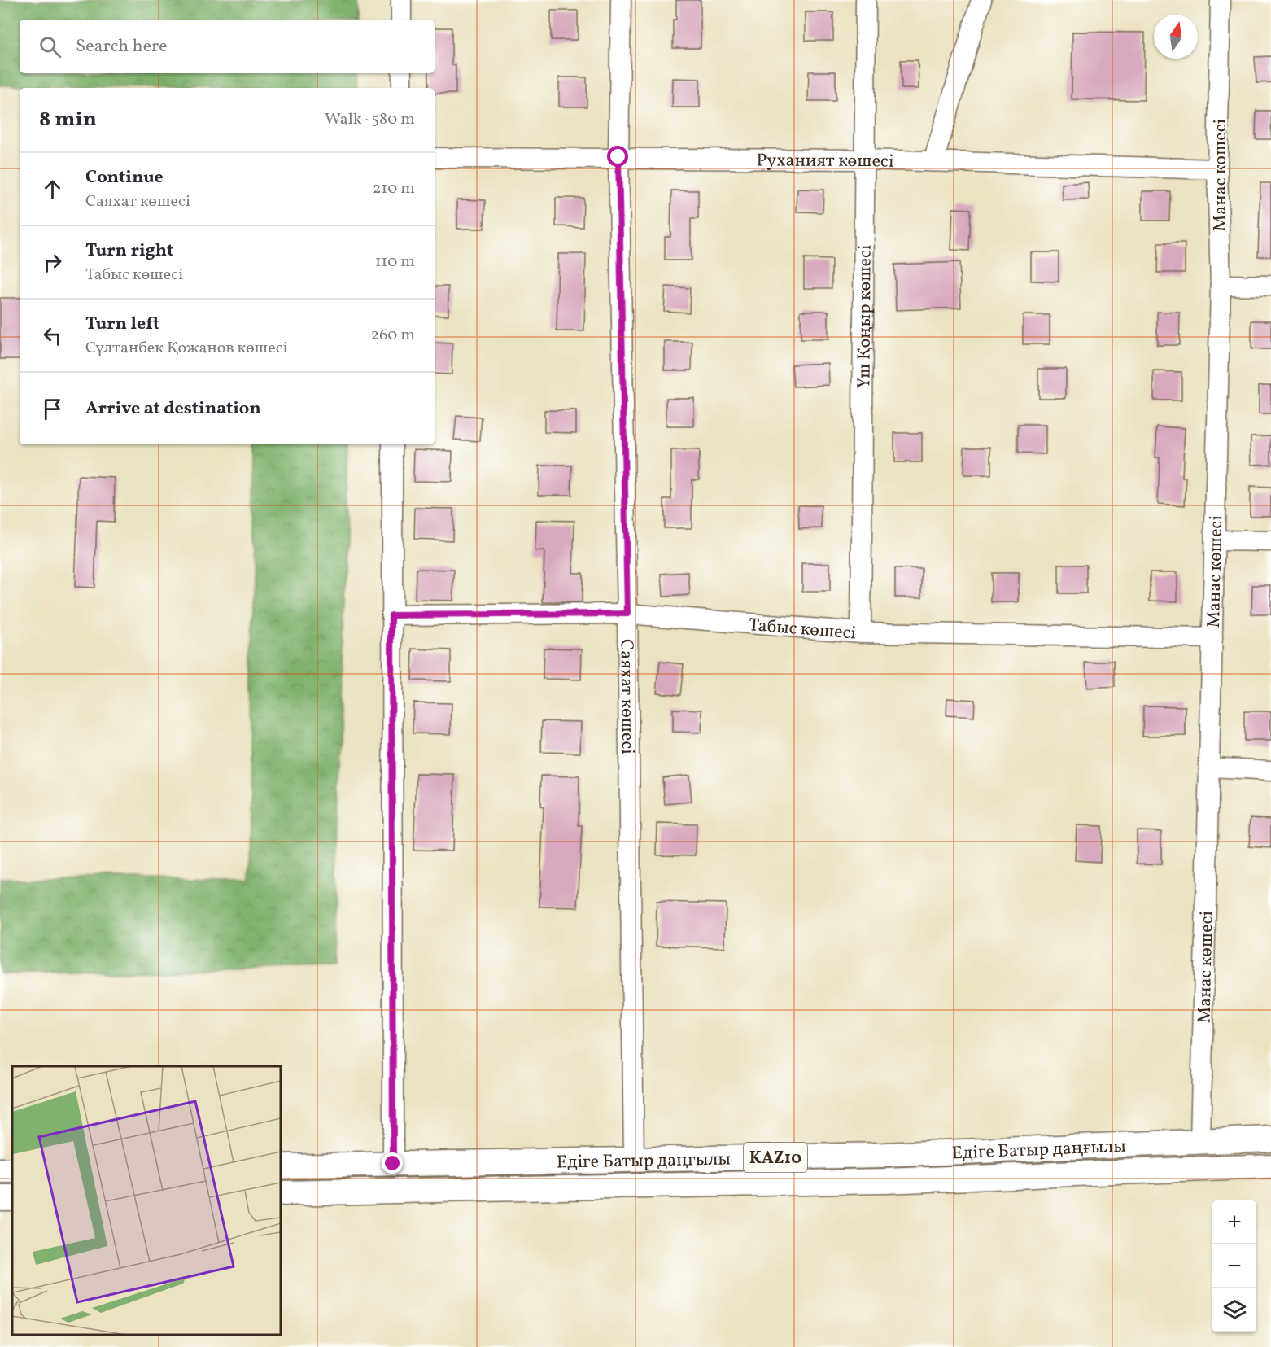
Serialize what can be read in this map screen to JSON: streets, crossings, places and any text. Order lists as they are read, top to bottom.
{
  "streets": {
    "main road": ["Едіге Батыр даңғылы", "KAZ10"],
    "street": [
      "Руханият көшесі",
      "Манас көшесі",
      "Үш Қоңыр көшесі",
      "Табыс көшесі",
      "Саяхат көшесі"
    ]
  },
  "crossings": [
    ["Руханият көшесі", "Манас көшесі"],
    ["Руханият көшесі", "Үш Қоңыр көшесі"],
    ["Руханият көшесі", "Саяхат көшесі"],
    ["Манас көшесі", "Табыс көшесі"],
    ["Манас көшесі", "Едіге Батыр даңғылы"],
    ["Үш Қоңыр көшесі", "Табыс көшесі"],
    ["Табыс көшесі", "Саяхат көшесі"],
    ["Саяхат көшесі", "Едіге Батыр даңғылы"]
  ],
  "north": "top",
  "page": {
    "search": "Search here",
    "heading": ["8 min", "Walk · 580 m"],
    "list": [
      ["Continue", "Саяхат көшесі", "210 m"],
      ["Turn right", "Табыс көшесі", "110 m"],
      ["Turn left", "Сұлтанбек Қожанов көшесі", "260 m"],
      "Arrive at destination"
    ],
    "map_buttons": ["+", "−"]
  }
}
